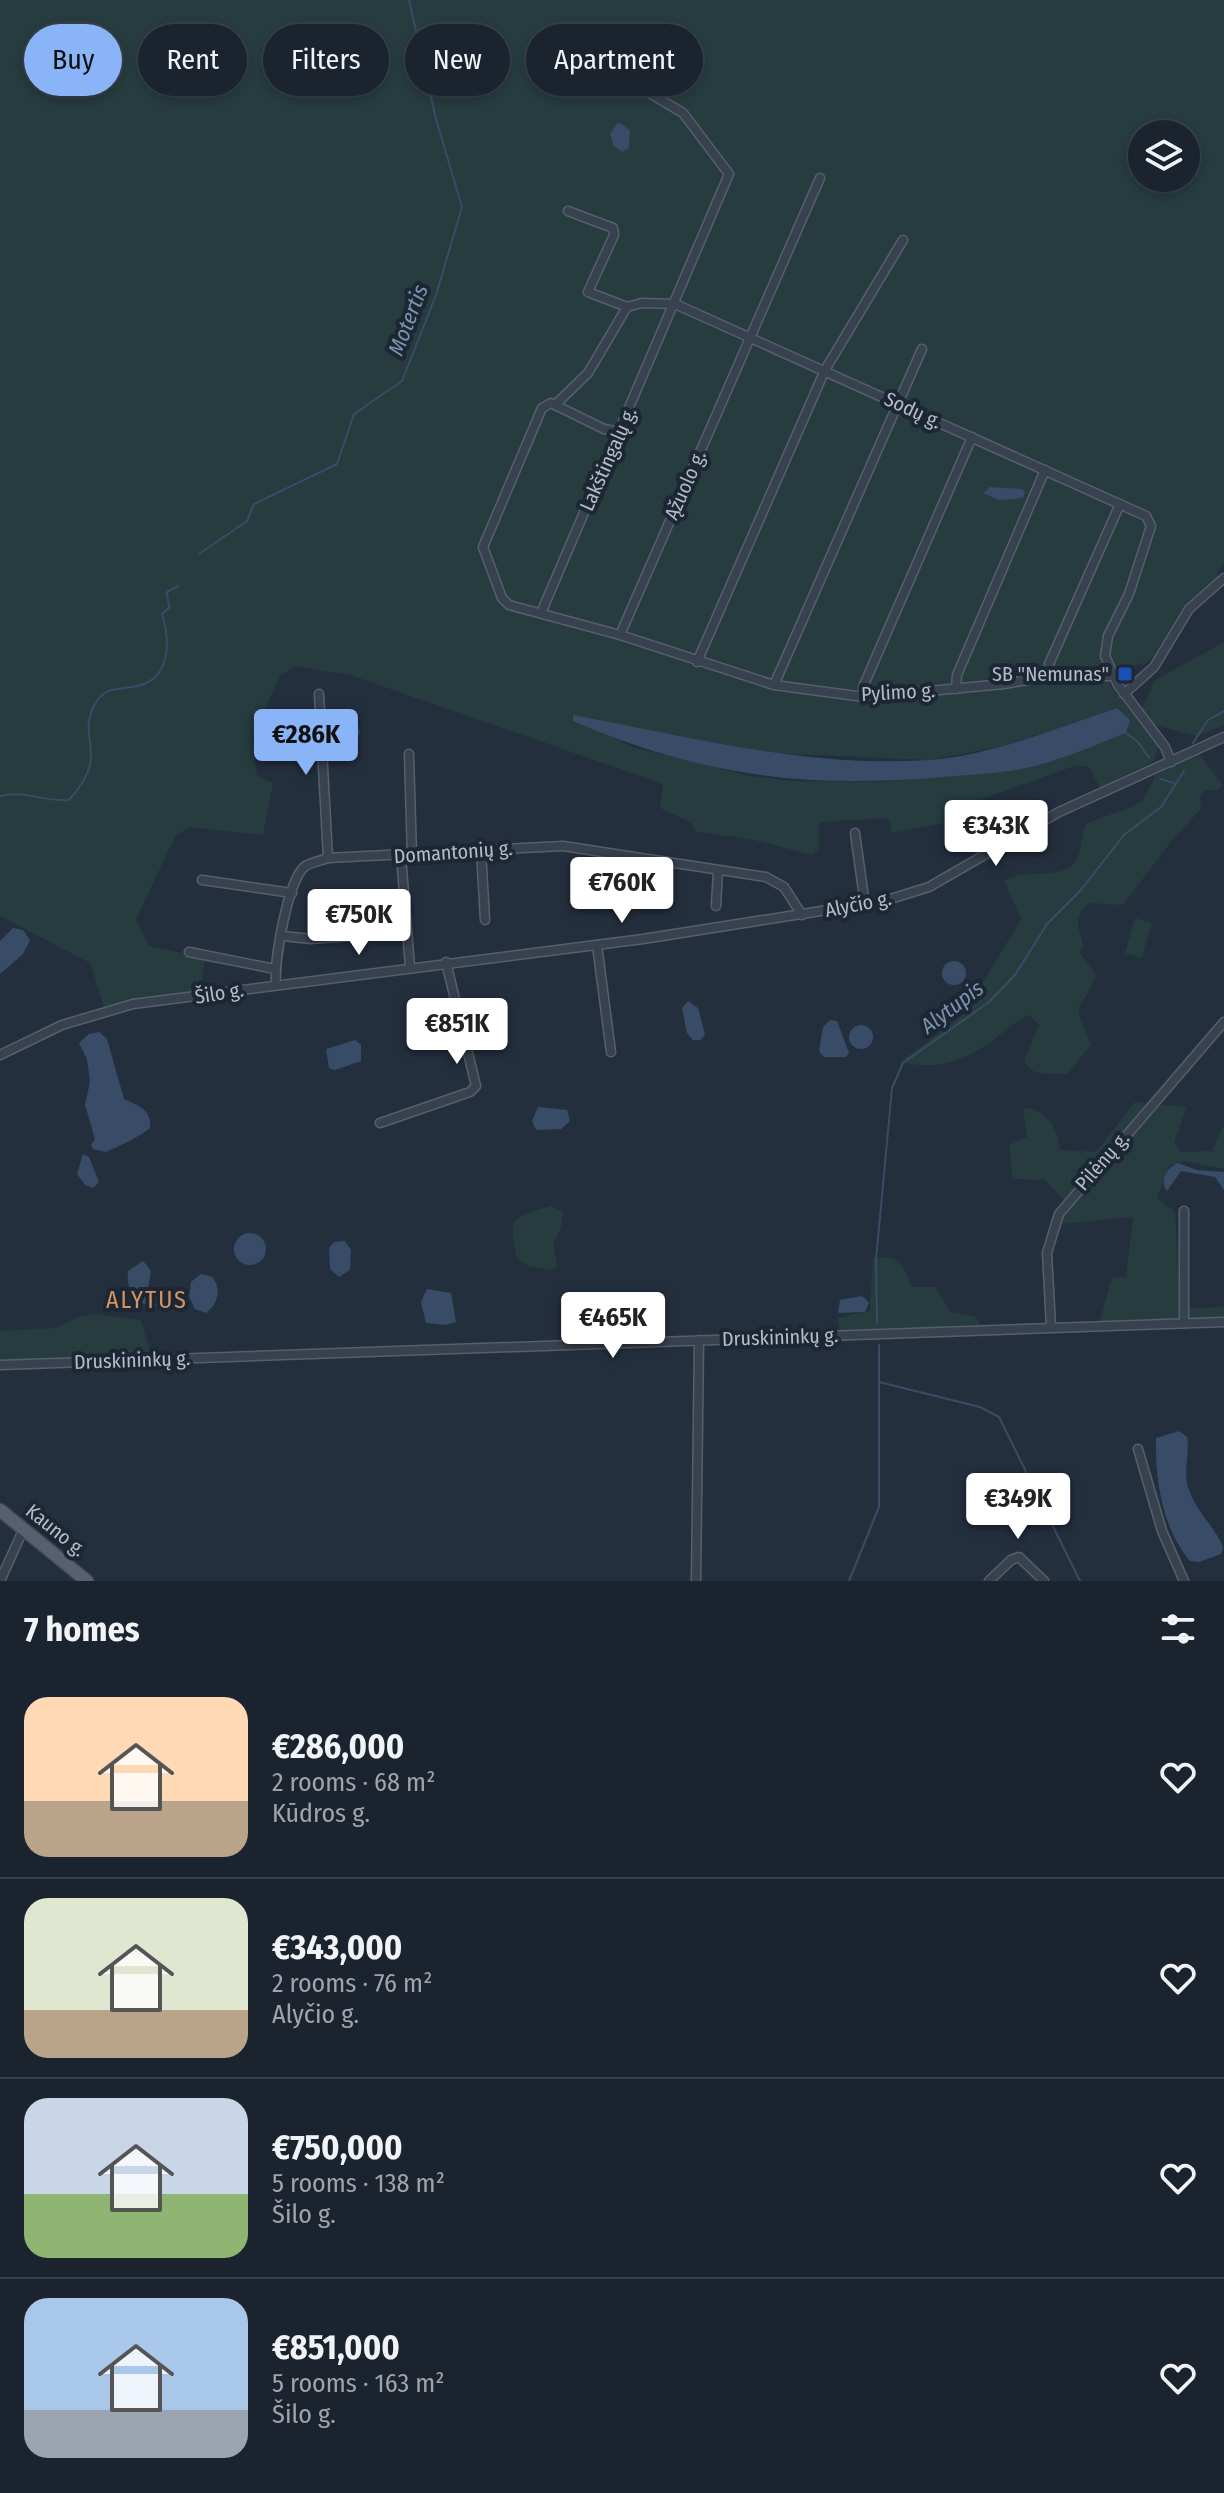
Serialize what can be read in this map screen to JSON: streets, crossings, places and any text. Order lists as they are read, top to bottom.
{
  "streets": {
    "main road": ["Kauno g."],
    "street": [
      "Sodų g.",
      "Lakštingalų g.",
      "Ąžuolo g.",
      "Pylimo g.",
      "Domantonių g.",
      "Alyčio g.",
      "Šilo g.",
      "Pilėnų g.",
      "Druskininkų g."
    ]
  },
  "crossings": [
    ["Sodų g.", "Lakštingalų g."],
    ["Sodų g.", "Ąžuolo g."],
    ["Sodų g.", "Pylimo g."],
    ["Lakštingalų g.", "Pylimo g."],
    ["Ąžuolo g.", "Pylimo g."],
    ["Domantonių g.", "Alyčio g."],
    ["Domantonių g.", "Šilo g."],
    ["Alyčio g.", "Šilo g."],
    ["Pilėnų g.", "Druskininkų g."]
  ],
  "districts": ["ALYTUS"],
  "water": ["Motertis", "Alytupis"],
  "places": {
    "transit": ["SB \"Nemunas\""]
  },
  "page": {
    "chip": [
      "Buy",
      "Rent",
      "Filters",
      "New",
      "Apartment"
    ],
    "price": [
      "€286K",
      "€343K",
      "€760K",
      "€750K",
      "€851K",
      "€465K",
      "€349K"
    ],
    "heading": "7 homes",
    "list": [
      {
        "name": "€286,000",
        "note": "2 rooms · 68 m² · Kūdros g."
      },
      {
        "name": "€343,000",
        "note": "2 rooms · 76 m² · Alyčio g."
      },
      {
        "name": "€750,000",
        "note": "5 rooms · 138 m² · Šilo g."
      },
      {
        "name": "€851,000",
        "note": "5 rooms · 163 m² · Šilo g."
      }
    ]
  }
}
